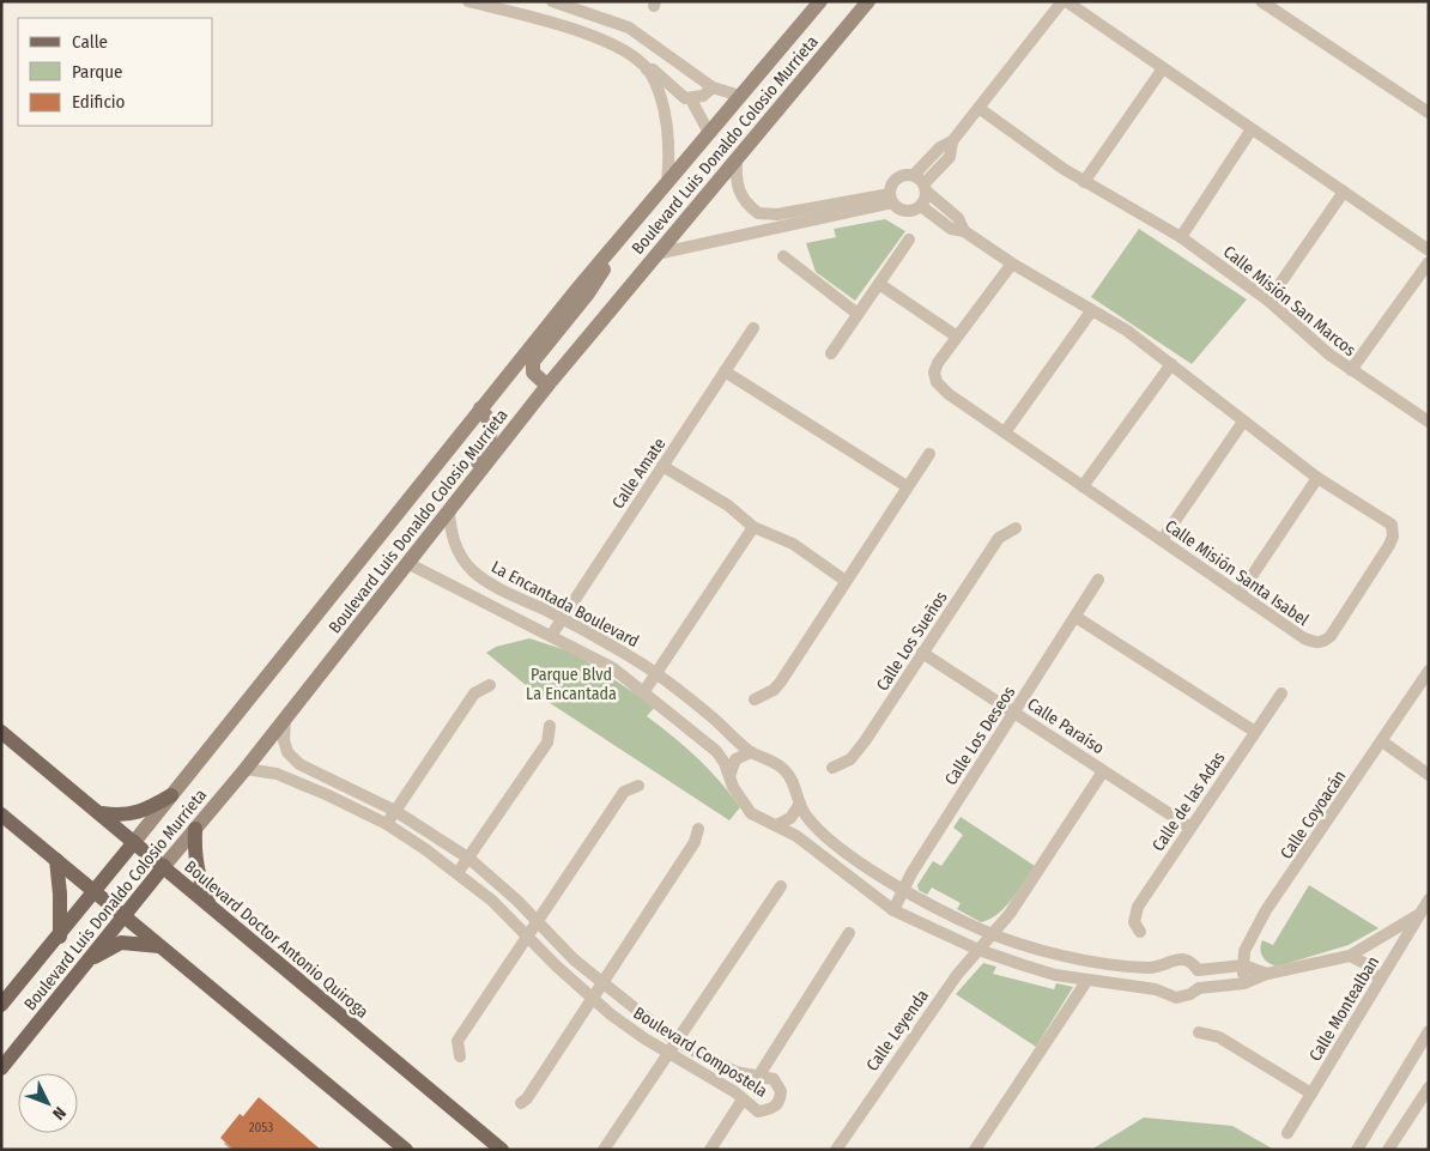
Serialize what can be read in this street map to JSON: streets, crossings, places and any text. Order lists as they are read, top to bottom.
{
  "streets": {
    "main road": ["Boulevard Luis Donaldo Colosio Murrieta", "Boulevard Doctor Antonio Quiroga"],
    "street": [
      "Calle Misión San Marcos",
      "Calle Amate",
      "Calle Misión Santa Isabel",
      "La Encantada Boulevard",
      "Calle Los Sueños",
      "Calle Paraíso",
      "Calle Los Deseos",
      "Calle de las Adas",
      "Calle Coyoacán",
      "Calle Montealban",
      "Calle Leyenda",
      "Boulevard Compostela"
    ]
  },
  "crossings": [
    ["Boulevard Luis Donaldo Colosio Murrieta", "La Encantada Boulevard"],
    ["Boulevard Luis Donaldo Colosio Murrieta", "Boulevard Doctor Antonio Quiroga"],
    ["Boulevard Luis Donaldo Colosio Murrieta", "Boulevard Compostela"],
    ["Calle Amate", "La Encantada Boulevard"],
    ["La Encantada Boulevard", "Calle Los Deseos"],
    ["La Encantada Boulevard", "Calle Coyoacán"],
    ["La Encantada Boulevard", "Calle Montealban"],
    ["La Encantada Boulevard", "Calle Leyenda"],
    ["Calle Los Sueños", "Calle Paraíso"],
    ["Calle Paraíso", "Calle Los Deseos"],
    ["Calle Paraíso", "Calle de las Adas"],
    ["Calle Paraíso", "Calle Leyenda"]
  ],
  "parks": ["Parque Blvd La Encantada"],
  "house_numbers": ["2053"],
  "legend": ["Calle", "Parque", "Edificio"],
  "north": "bottom right"
}
